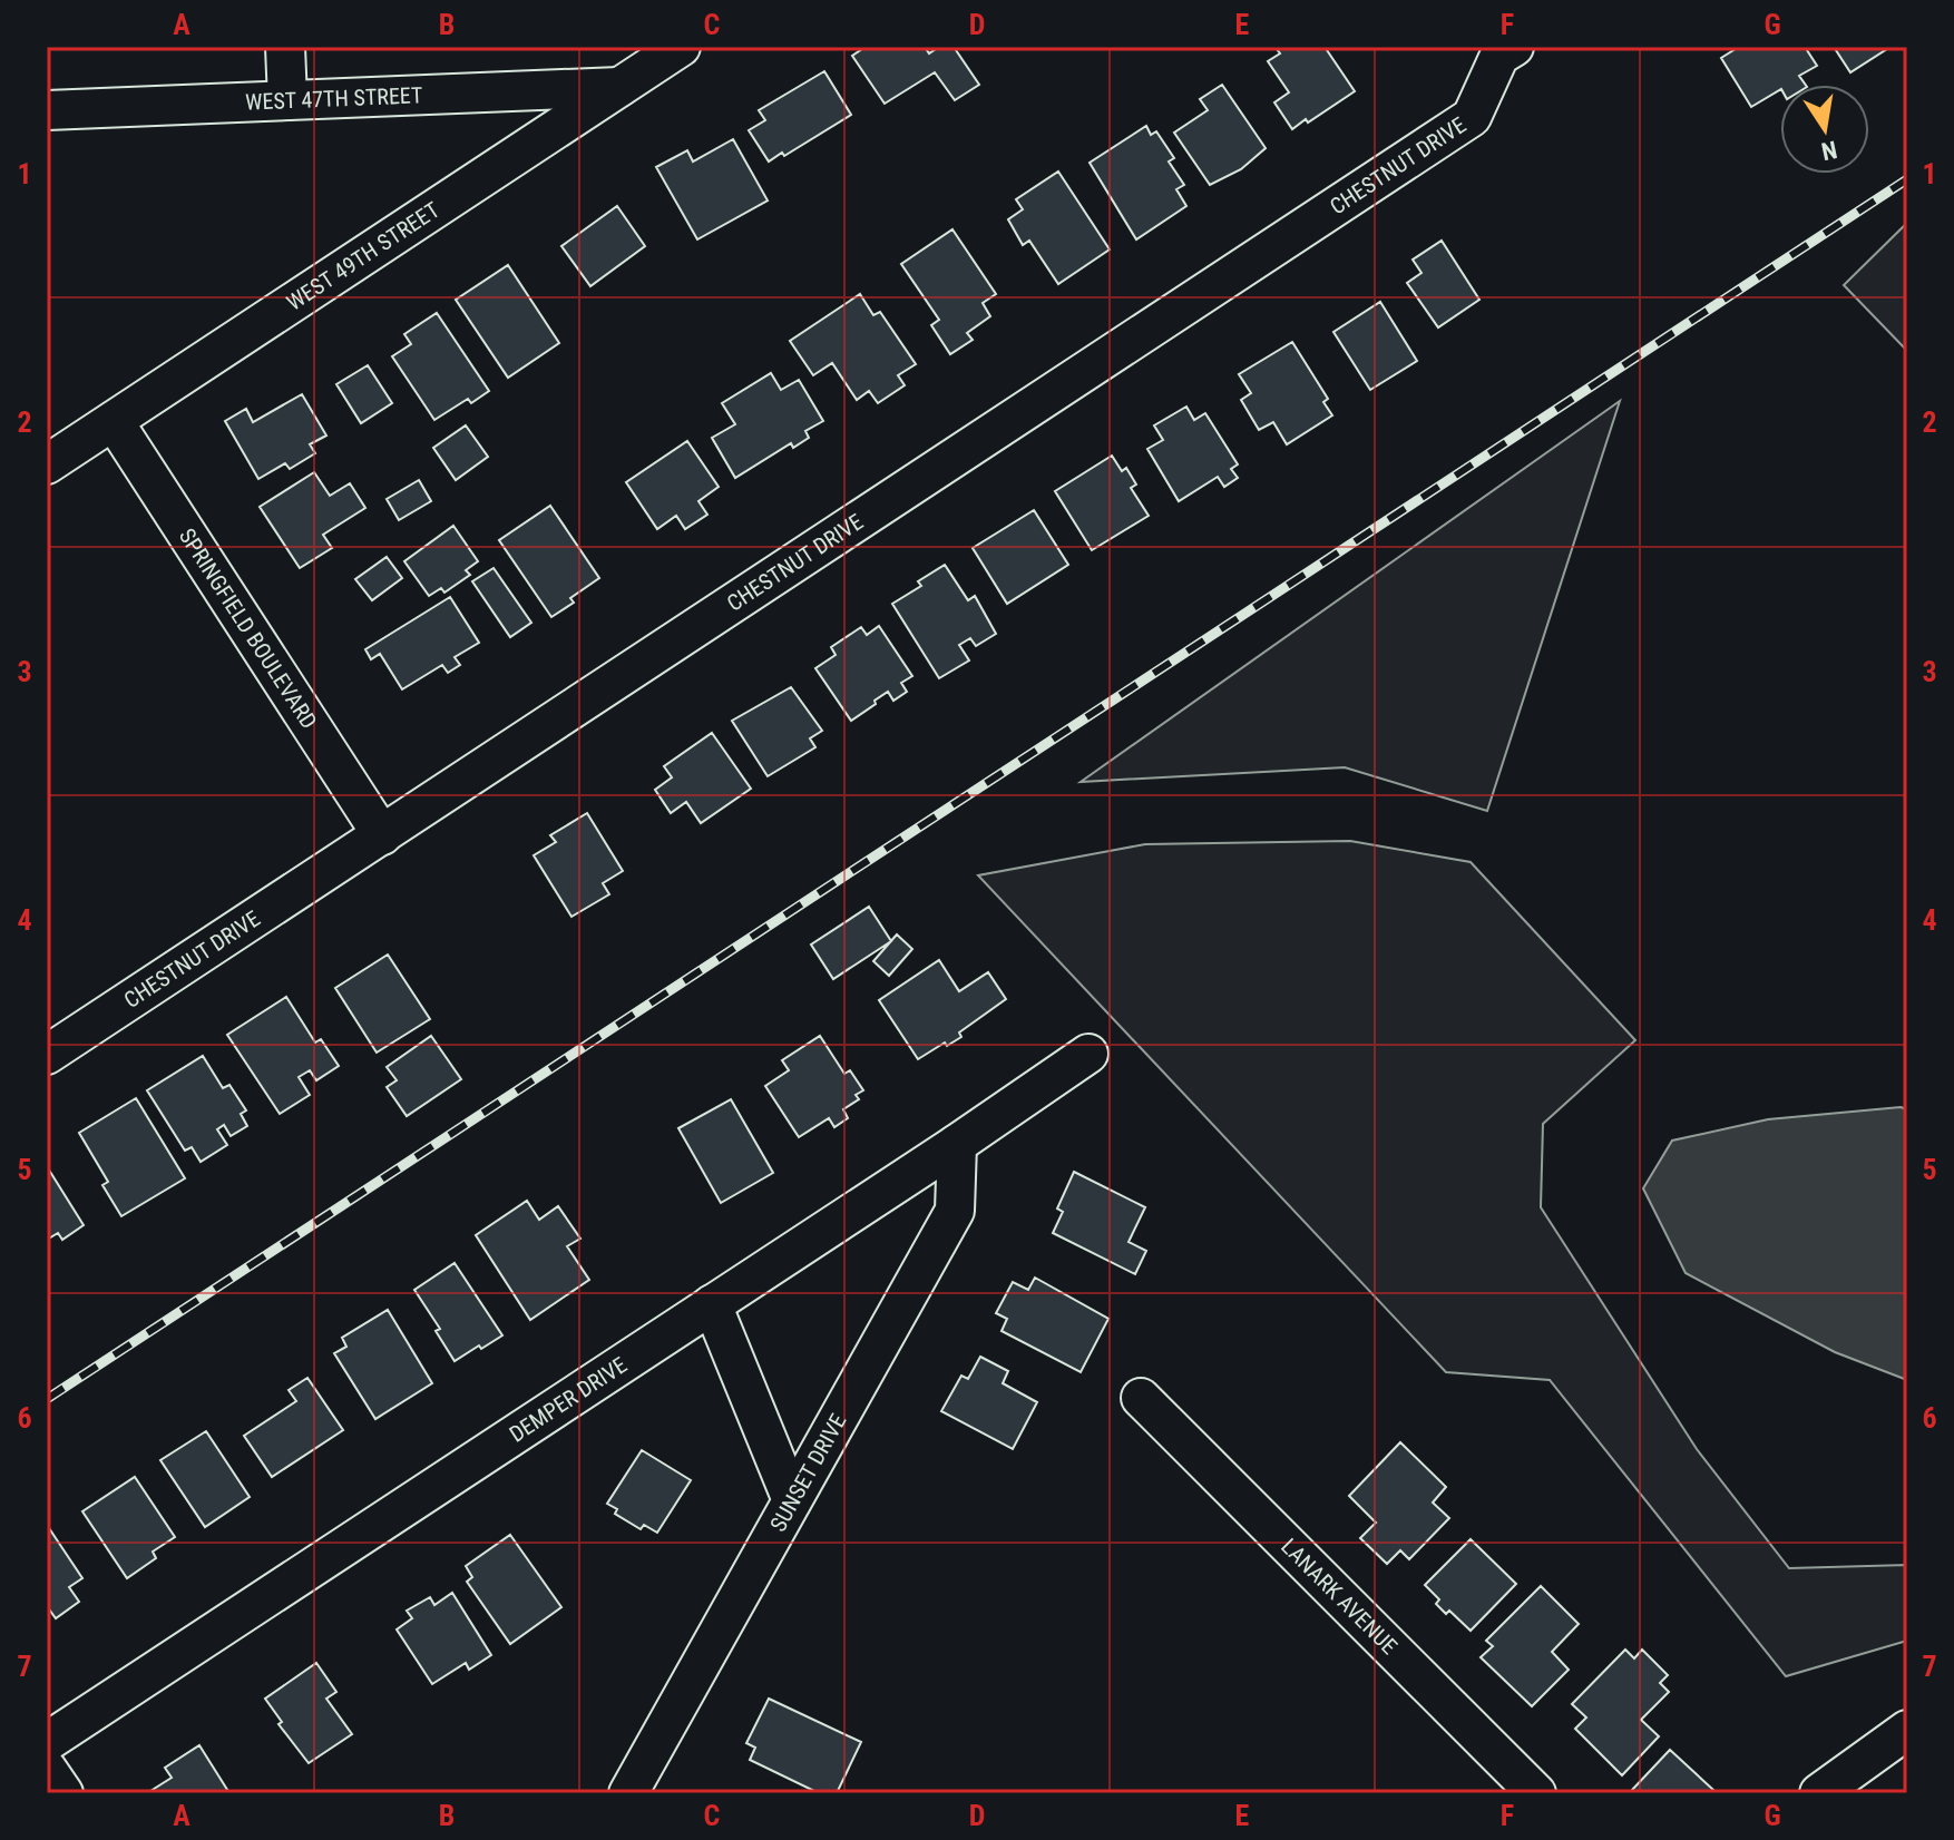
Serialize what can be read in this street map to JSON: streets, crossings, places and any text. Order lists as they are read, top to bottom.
{
  "streets": {
    "street": [
      "WEST 47TH STREET",
      "CHESTNUT DRIVE",
      "WEST 49TH STREET",
      "SPRINGFIELD BOULEVARD",
      "DEMPER DRIVE",
      "SUNSET DRIVE",
      "LANARK AVENUE"
    ]
  },
  "crossings": [
    ["WEST 47TH STREET", "WEST 49TH STREET"],
    ["CHESTNUT DRIVE", "SPRINGFIELD BOULEVARD"],
    ["WEST 49TH STREET", "SPRINGFIELD BOULEVARD"],
    ["DEMPER DRIVE", "SUNSET DRIVE"]
  ],
  "north": "bottom",
  "grid": {
    "columns": [
      "A",
      "B",
      "C",
      "D",
      "E",
      "F",
      "G"
    ],
    "rows": [
      "1",
      "2",
      "3",
      "4",
      "5",
      "6",
      "7"
    ]
  }
}
